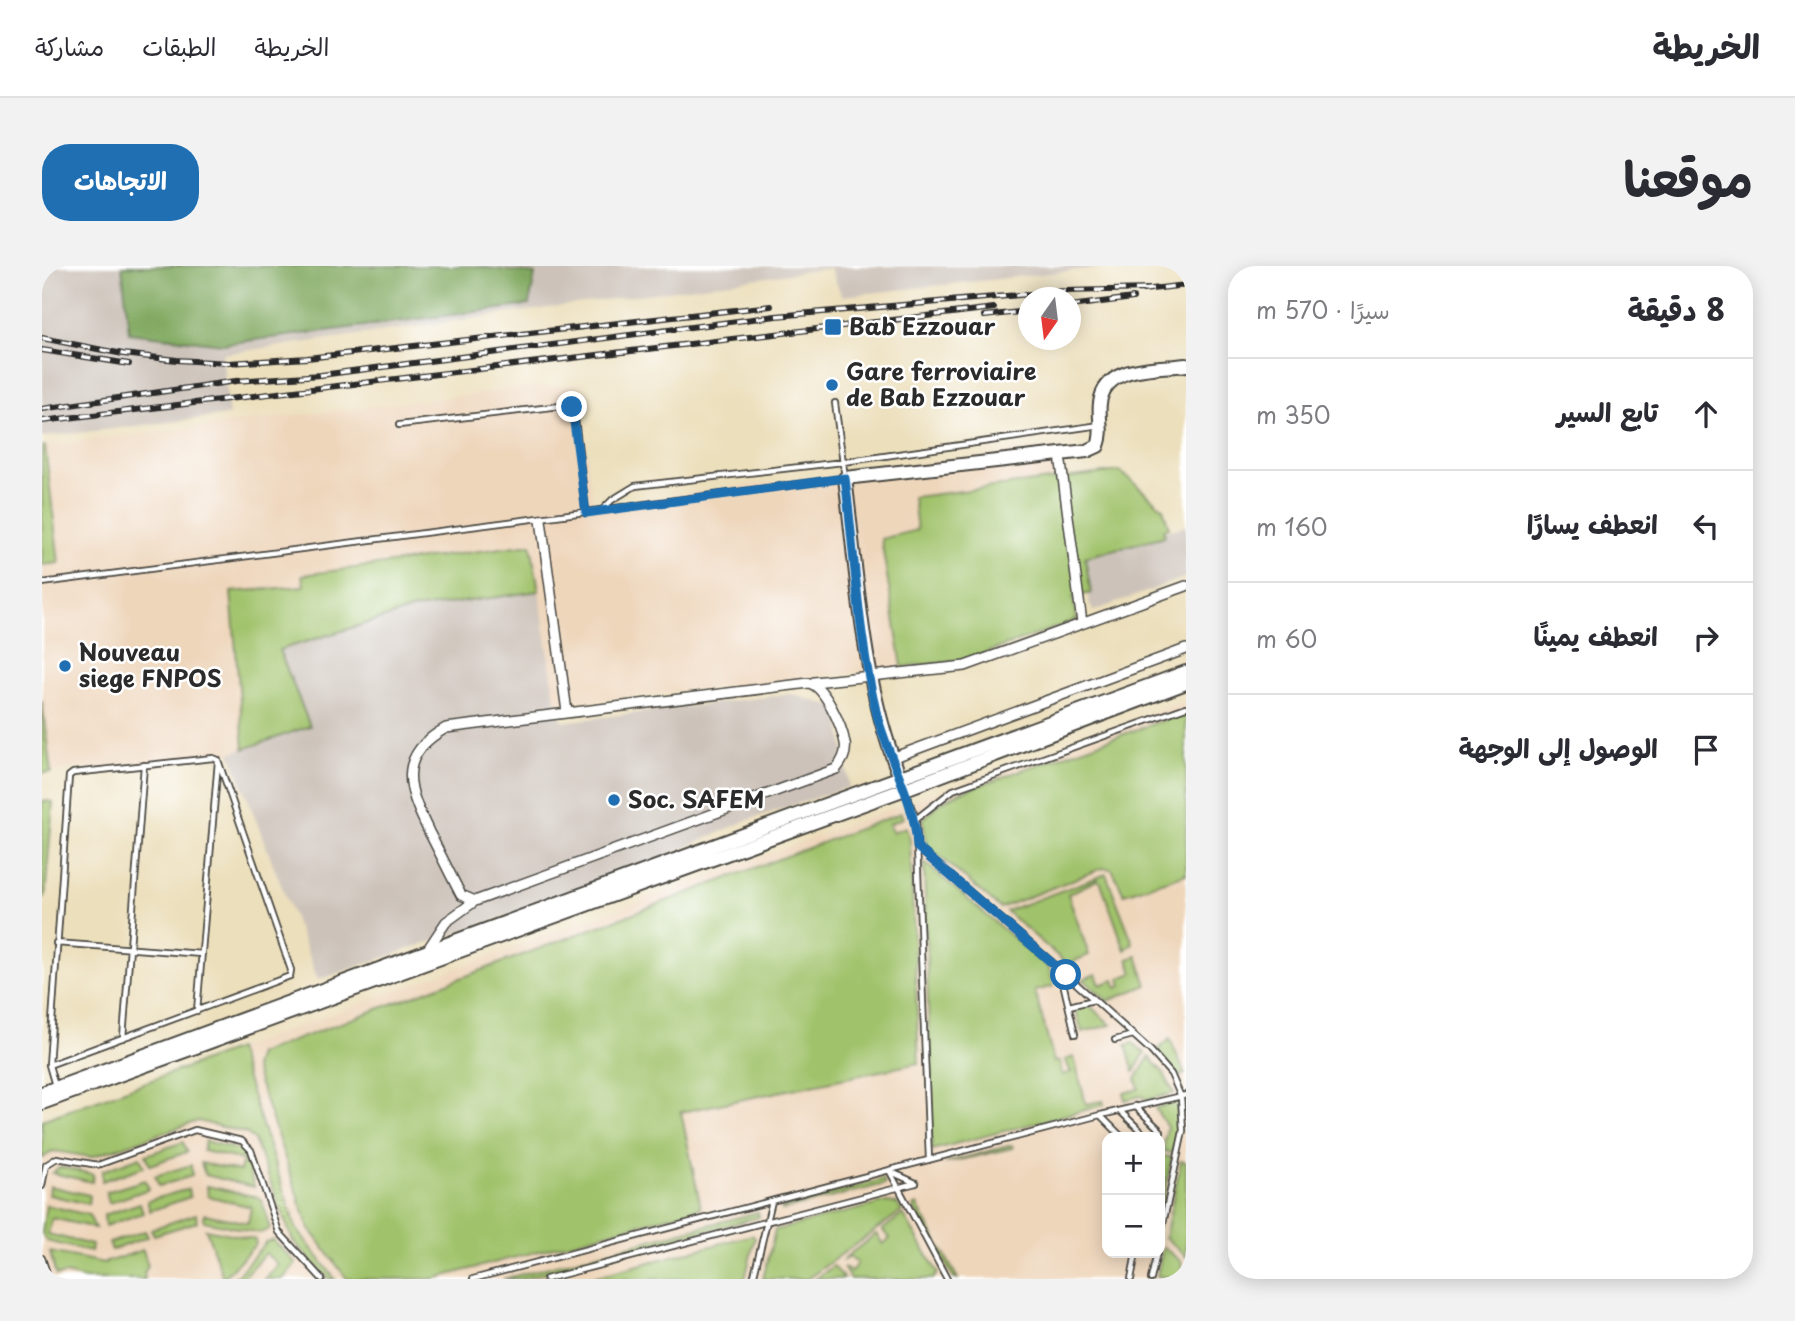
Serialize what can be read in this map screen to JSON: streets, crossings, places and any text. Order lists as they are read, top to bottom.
{
  "places": {
    "transit": ["Bab Ezzouar"],
    "other": ["Gare ferroviaire de Bab Ezzouar", "Nouveau siege FNPOS", "Soc. SAFEM"]
  },
  "north": "bottom",
  "page": {
    "header": "الخريطة",
    "nav": ["الخريطة", "الطبقات", "مشاركة"],
    "title": "موقعنا",
    "buttons": "الاتجاهات",
    "heading": ["8 دقيقة", "سيرًا · 570 m"],
    "list": [
      ["تابع السير", "350 m"],
      ["انعطف يسارًا", "160 m"],
      ["انعطف يمينًا", "60 m"],
      "الوصول إلى الوجهة"
    ],
    "map_buttons": ["+", "−"]
  }
}
